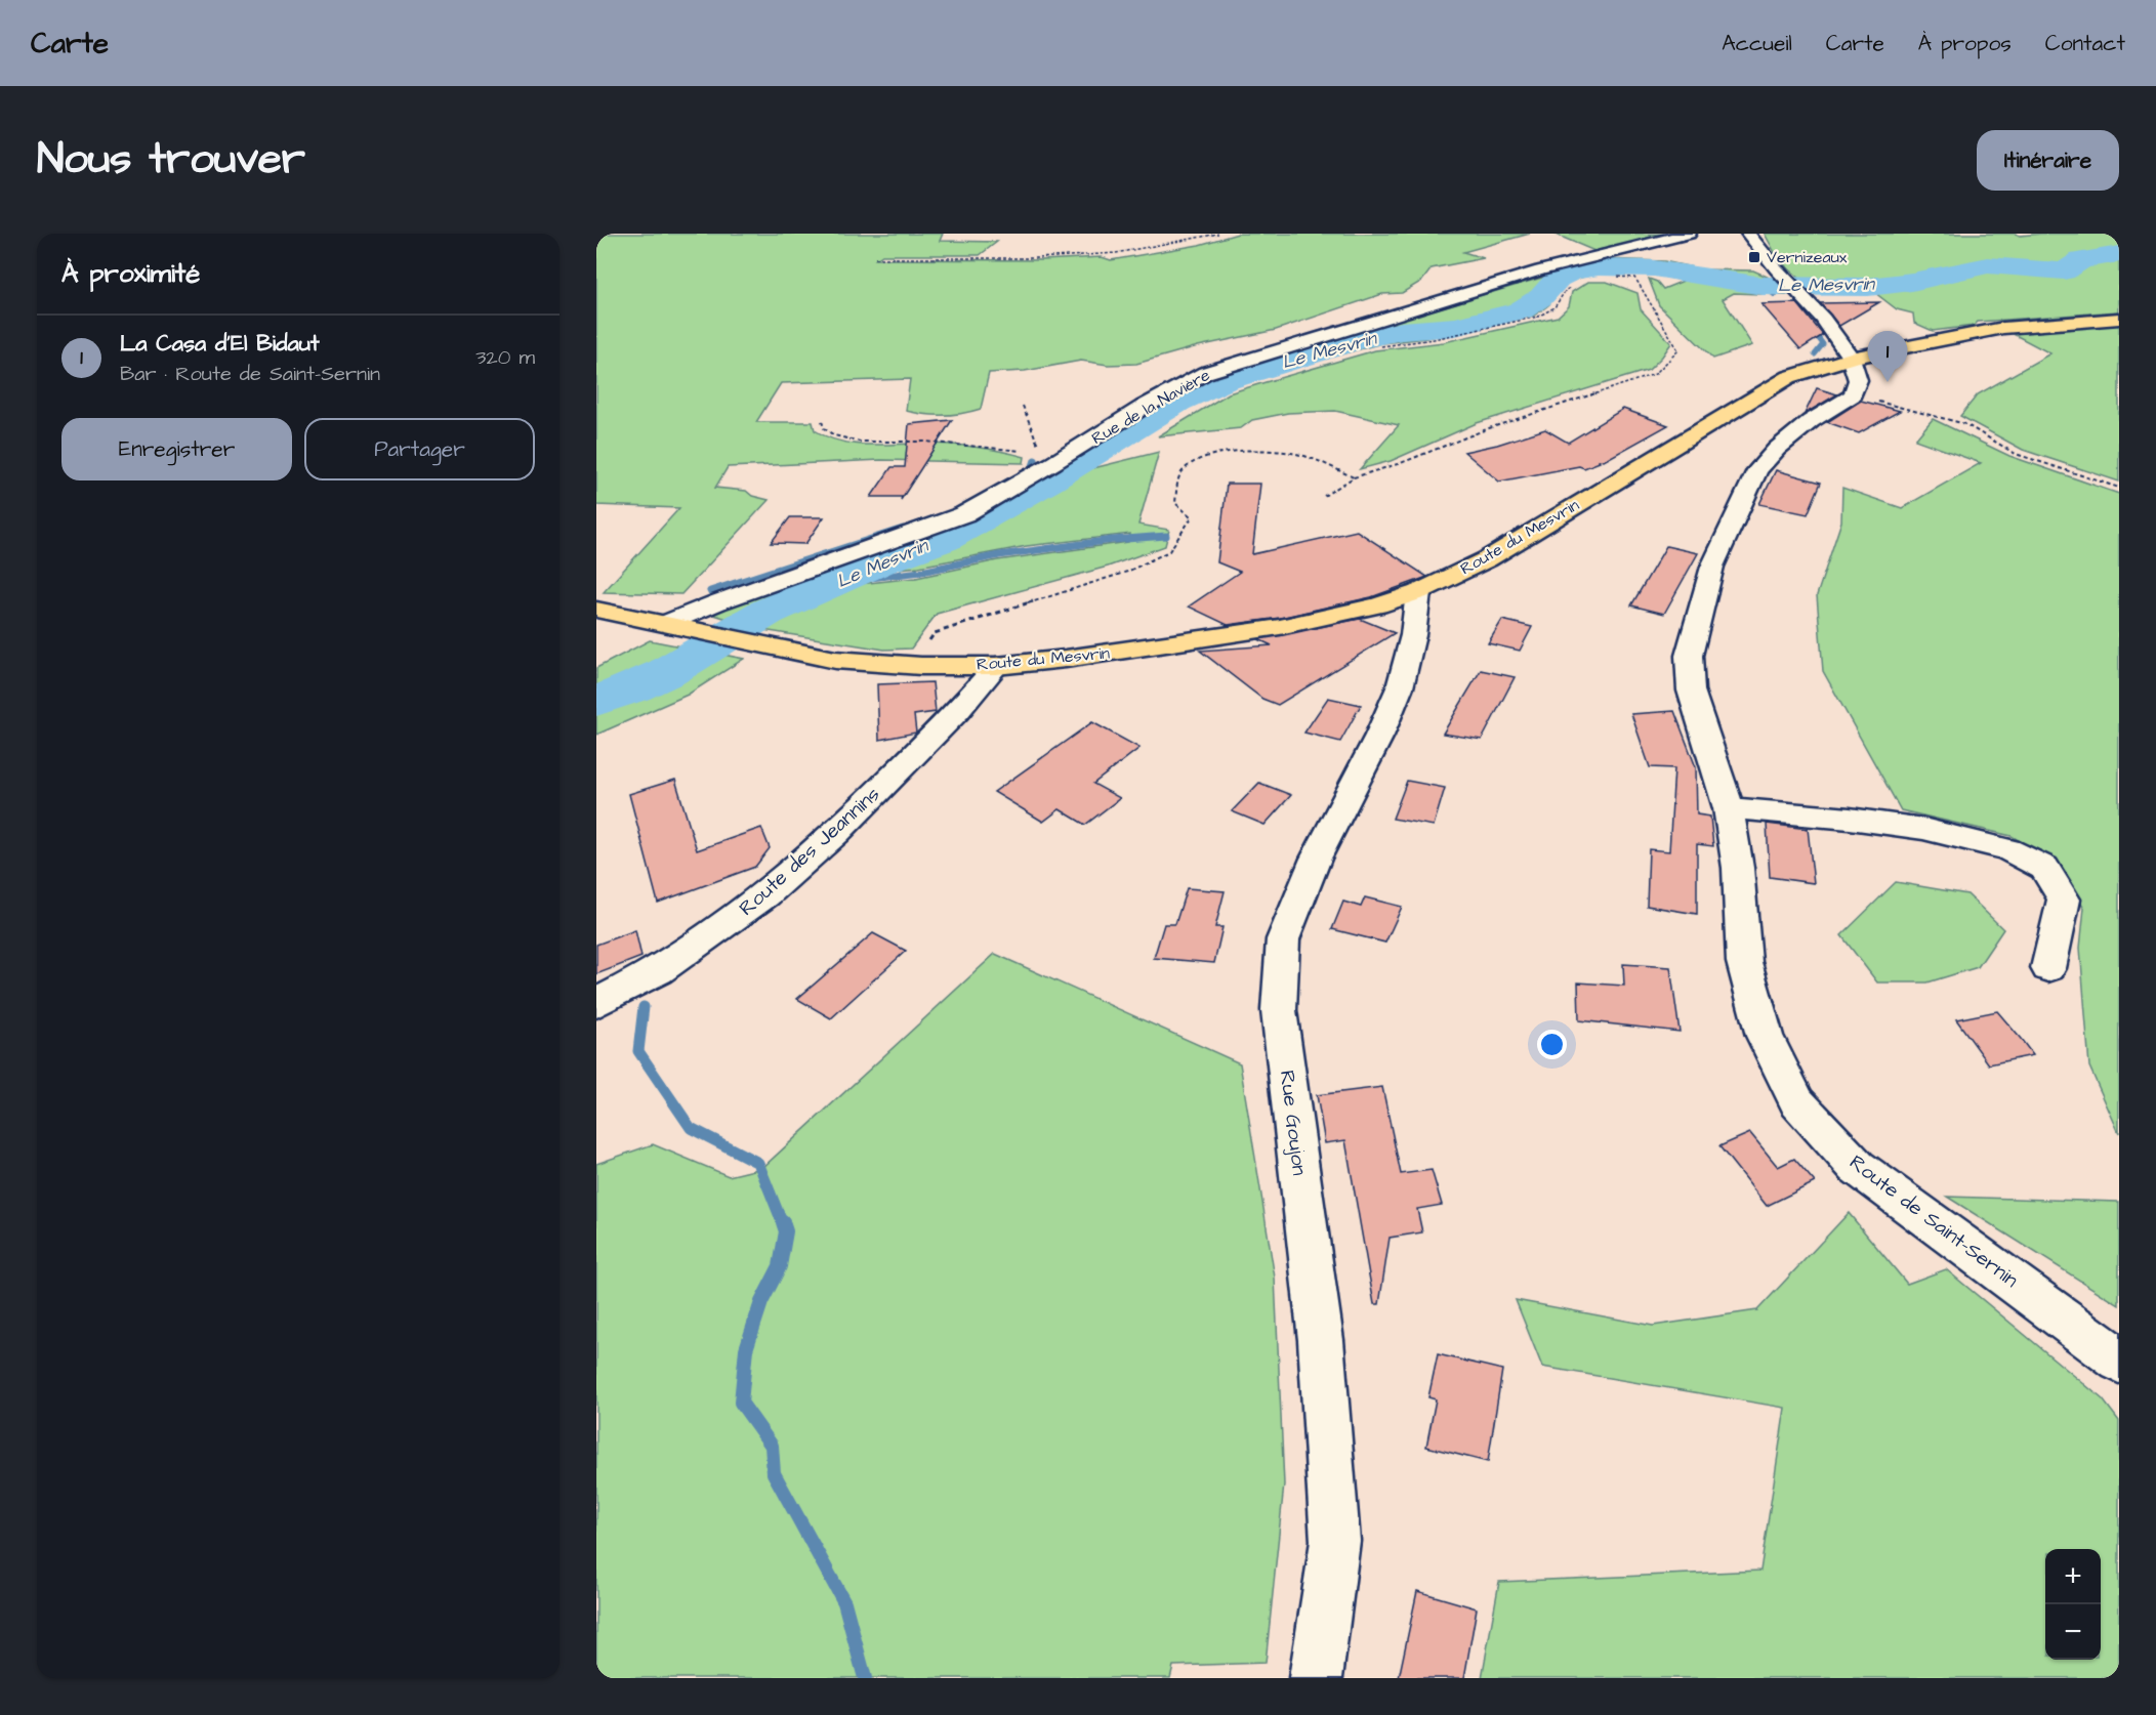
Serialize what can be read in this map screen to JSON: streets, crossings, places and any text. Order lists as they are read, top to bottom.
{
  "streets": {
    "main road": ["Route du Mesvrin"],
    "street": [
      "Rue de la Navière",
      "Route des Jeannins",
      "Rue Goujon",
      "Route de Saint-Sernin"
    ]
  },
  "crossings": [
    ["Rue de la Navière", "Route du Mesvrin"],
    ["Route du Mesvrin", "Route des Jeannins"],
    ["Route du Mesvrin", "Rue Goujon"]
  ],
  "water": ["Le Mesvrin"],
  "places": {
    "transit": ["Vernizeaux"]
  },
  "page": {
    "header": "Carte",
    "nav": [
      "Accueil",
      "Carte",
      "À propos",
      "Contact"
    ],
    "title": "Nous trouver",
    "buttons": [
      "Itinéraire",
      ["Enregistrer", "Partager"]
    ],
    "heading": "À proximité",
    "list": [
      {
        "mark": "1",
        "name": "La Casa d’El Bidaut",
        "note": "Bar · Route de Saint-Sernin",
        "value": "320 m"
      }
    ],
    "pins": "1",
    "map_buttons": ["+", "−"]
  }
}
